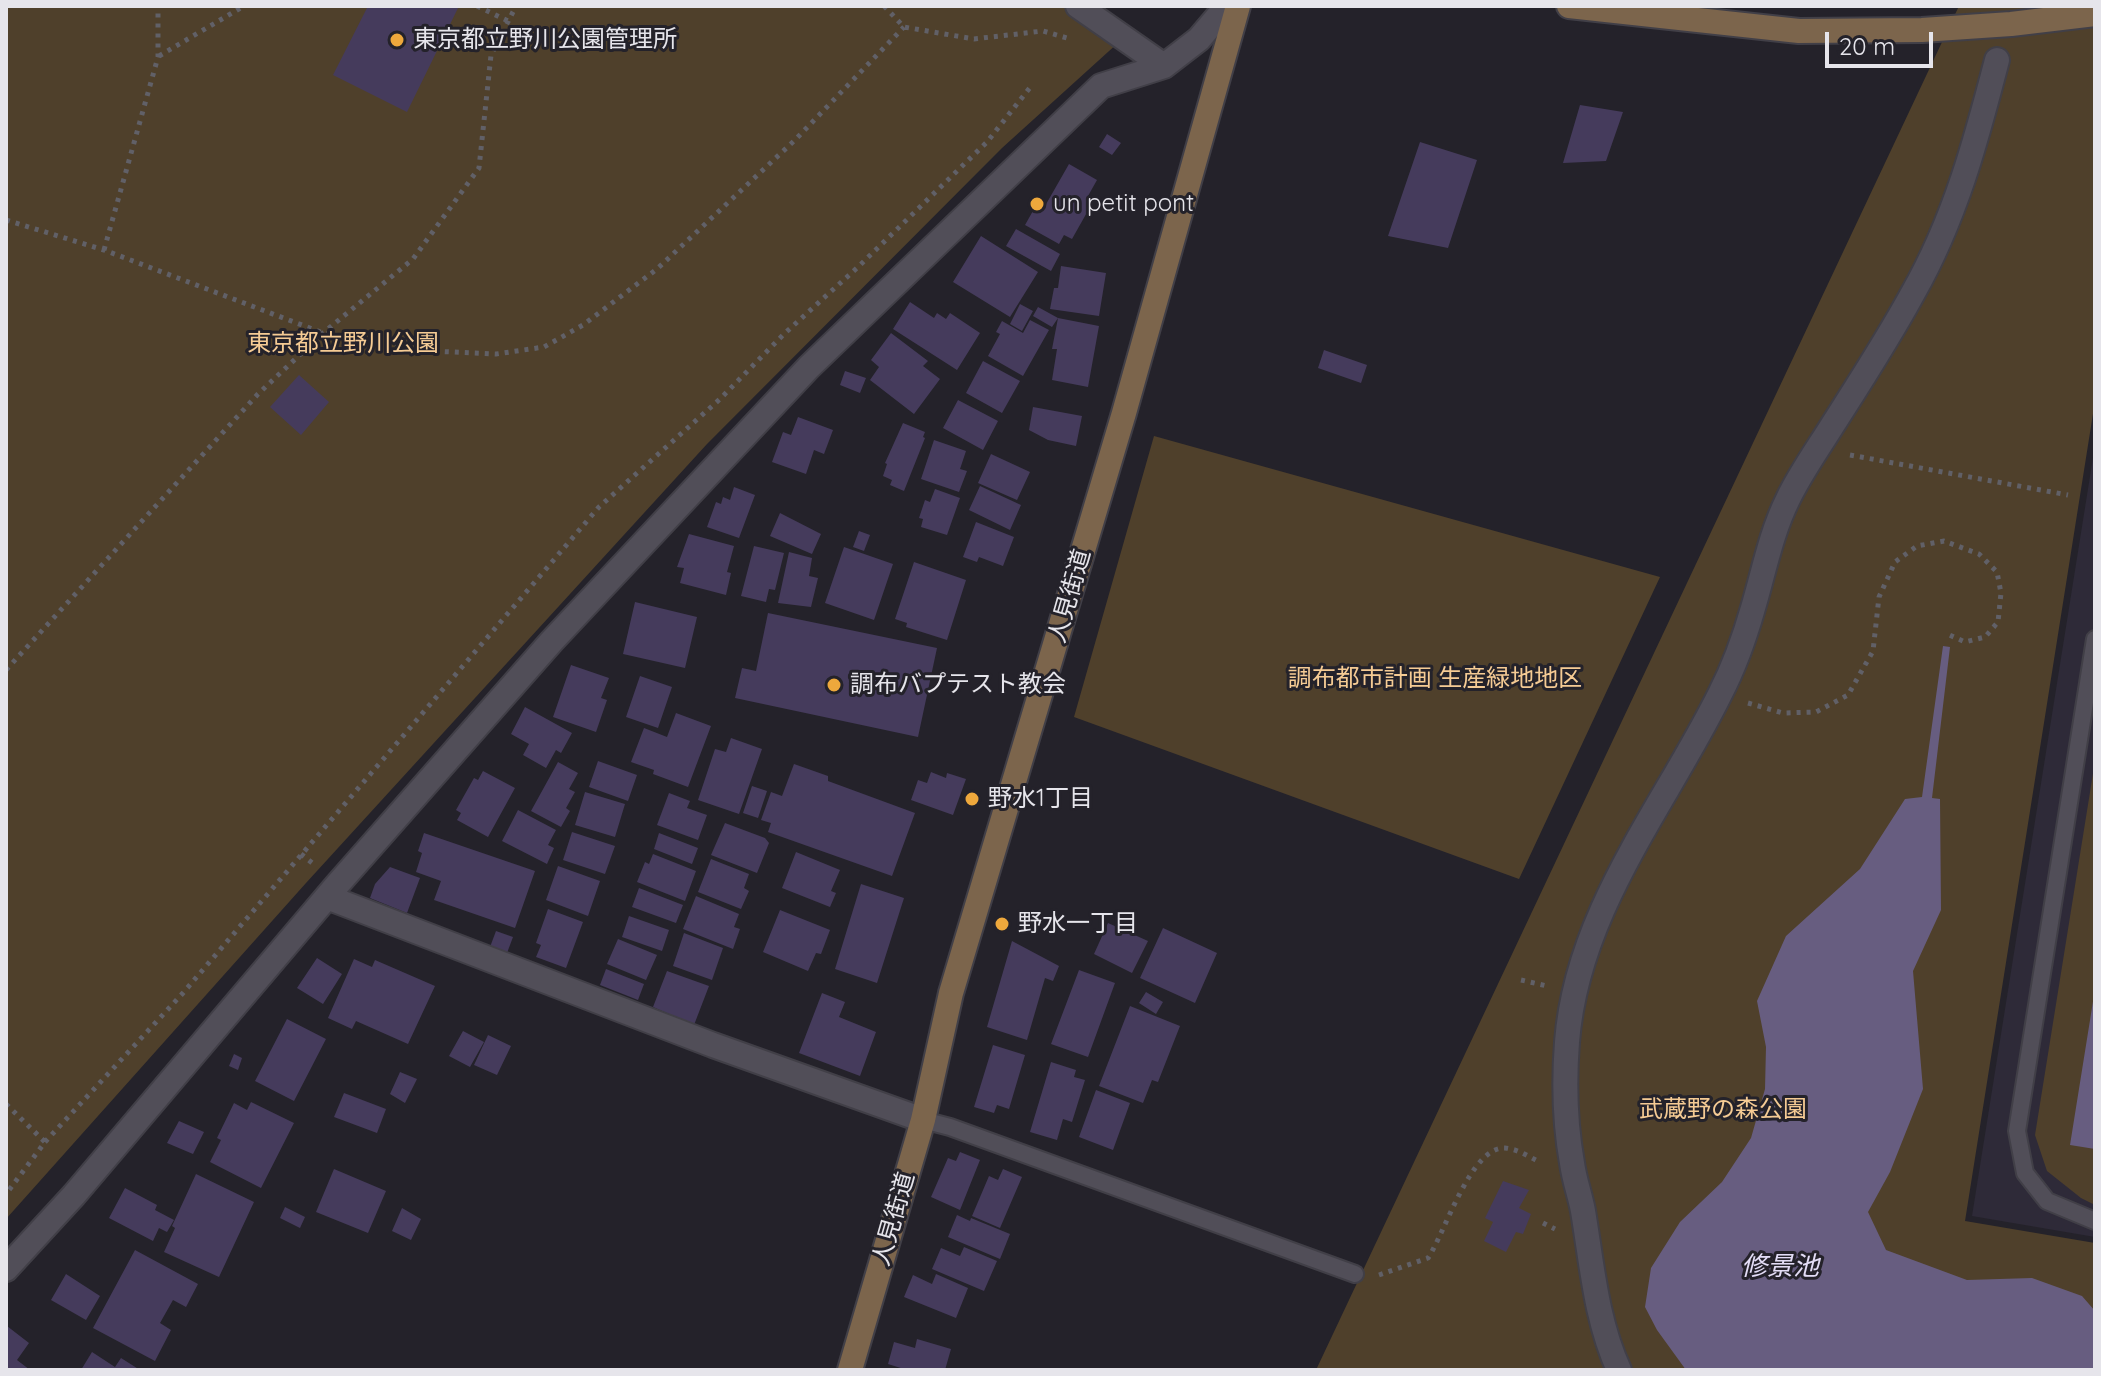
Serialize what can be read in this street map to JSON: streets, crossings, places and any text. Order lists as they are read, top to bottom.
{
  "streets": {
    "main road": ["人見街道"]
  },
  "water": ["修景池"],
  "parks": ["東京都立野川公園", "調布都市計画 生産緑地地区", "武蔵野の森公園"],
  "places": [
    "東京都立野川公園管理所",
    "un petit pont",
    "調布バプテスト教会",
    "野水1丁目",
    "野水一丁目"
  ],
  "scale_bar": "20 m"
}
